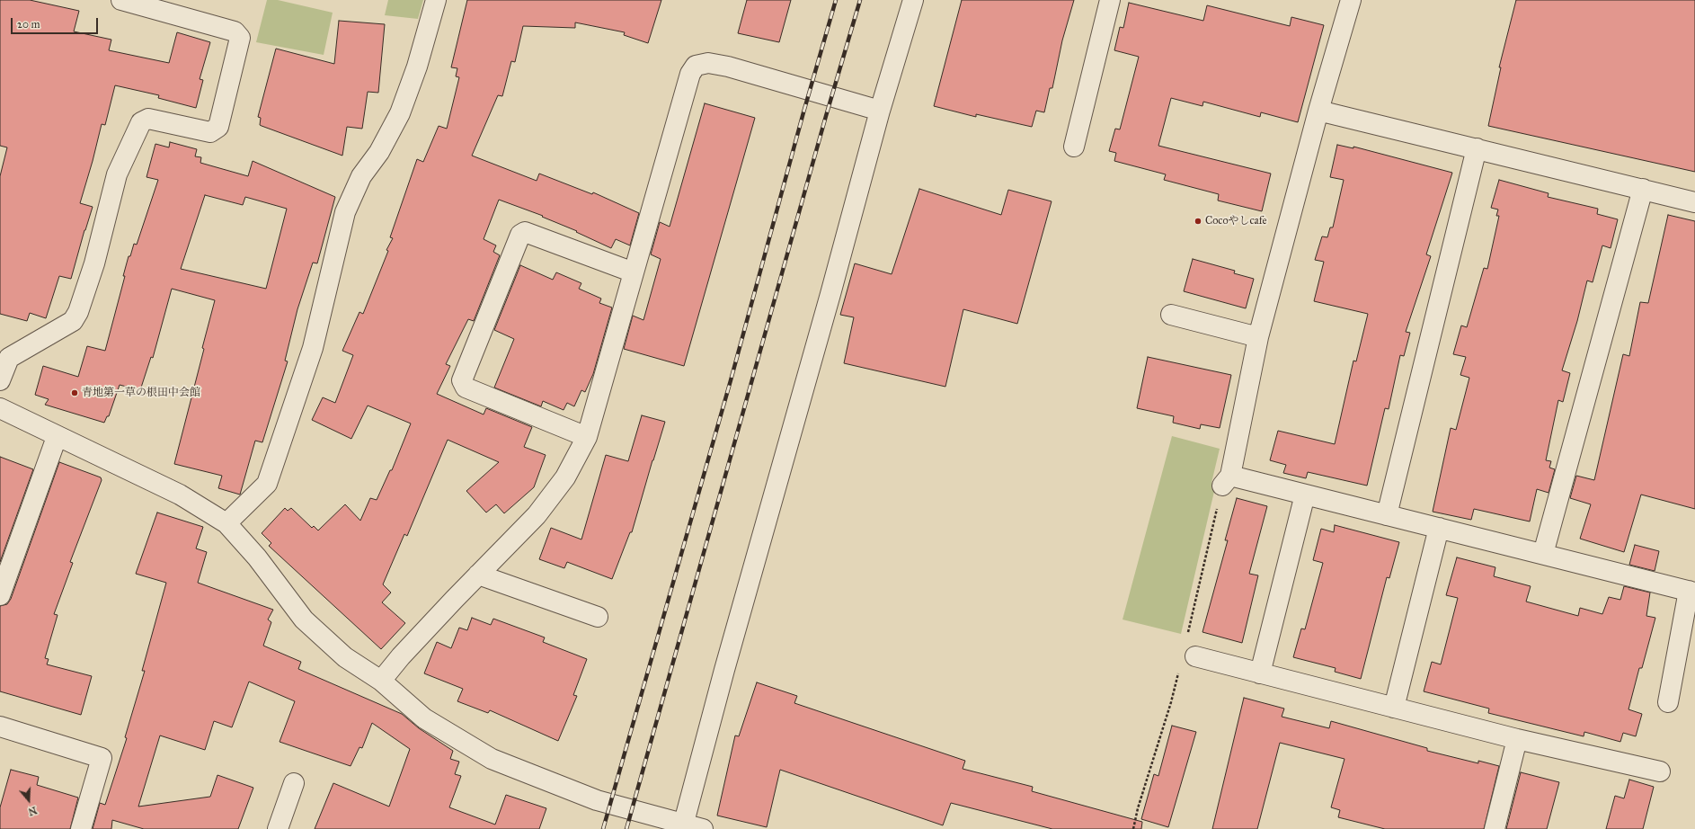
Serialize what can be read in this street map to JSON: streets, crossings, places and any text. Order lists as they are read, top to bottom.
{
  "places": ["Cocoやしcafe", "青地第一草の根田中会館"],
  "scale_bar": "20 m",
  "north": "bottom"
}
